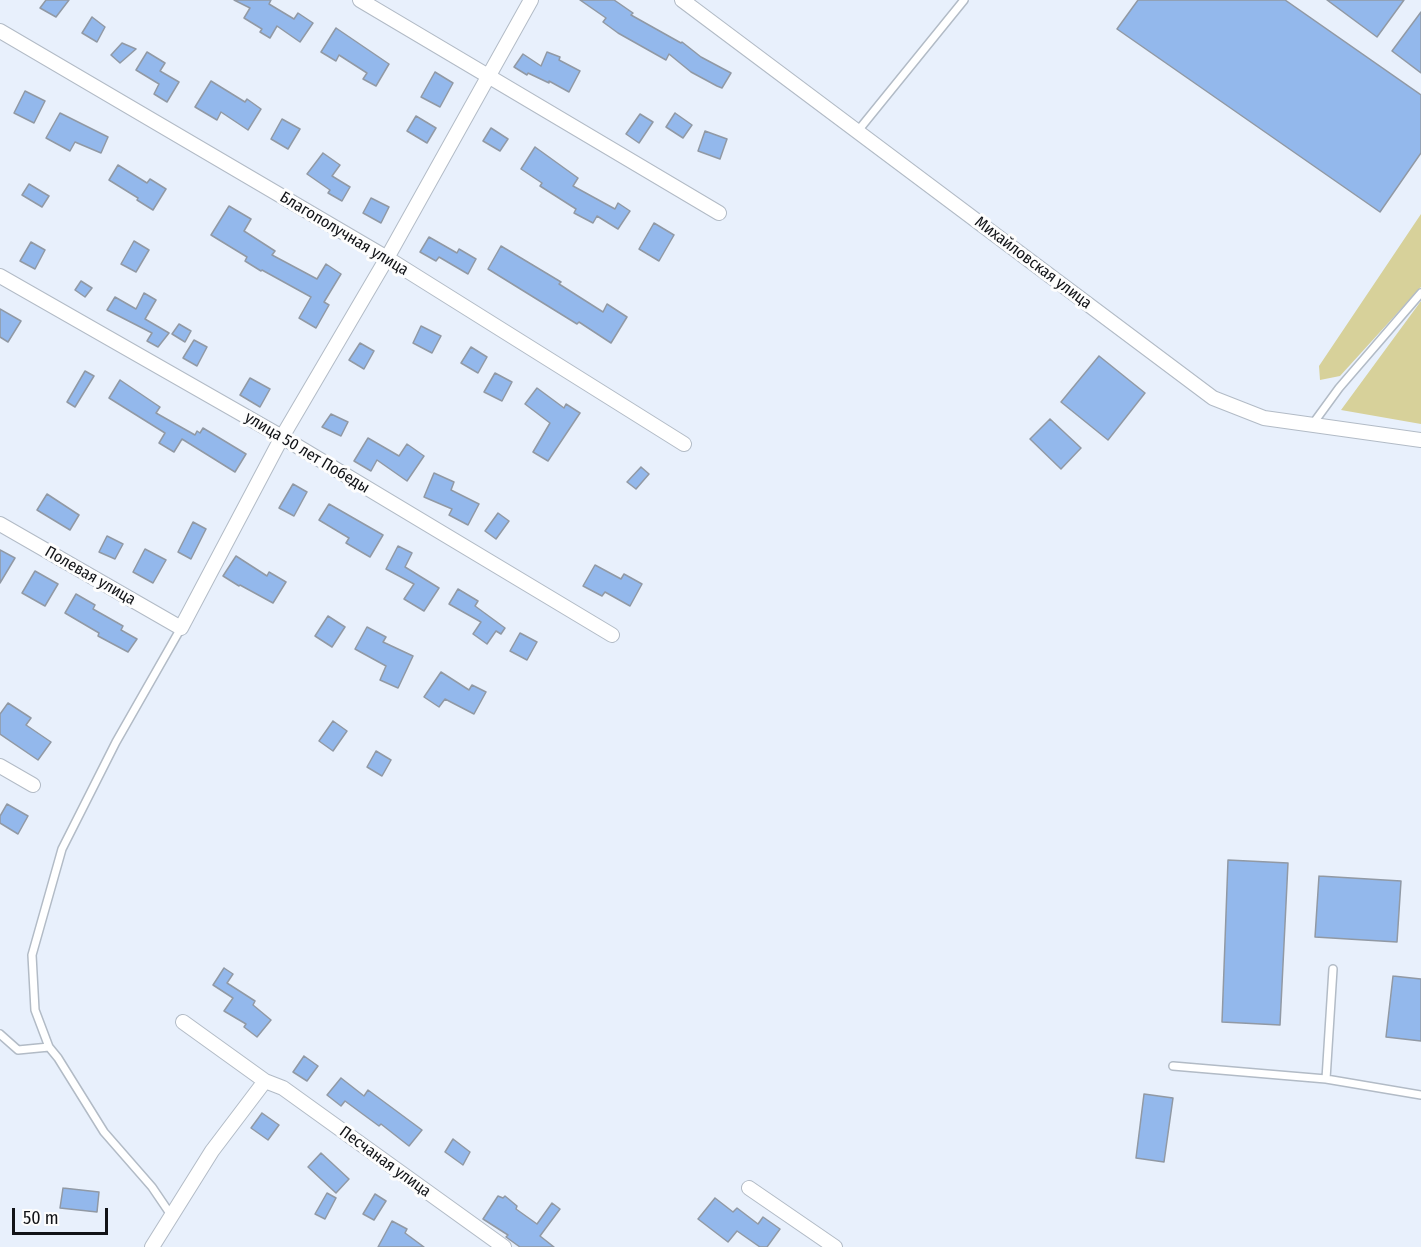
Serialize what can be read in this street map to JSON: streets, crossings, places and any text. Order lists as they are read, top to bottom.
{
  "streets": {
    "street": [
      "Благополучная улица",
      "Михайловская улица",
      "улица 50 лет Победы",
      "Полевая улица",
      "Песчаная улица"
    ]
  },
  "scale_bar": "50 m"
}
